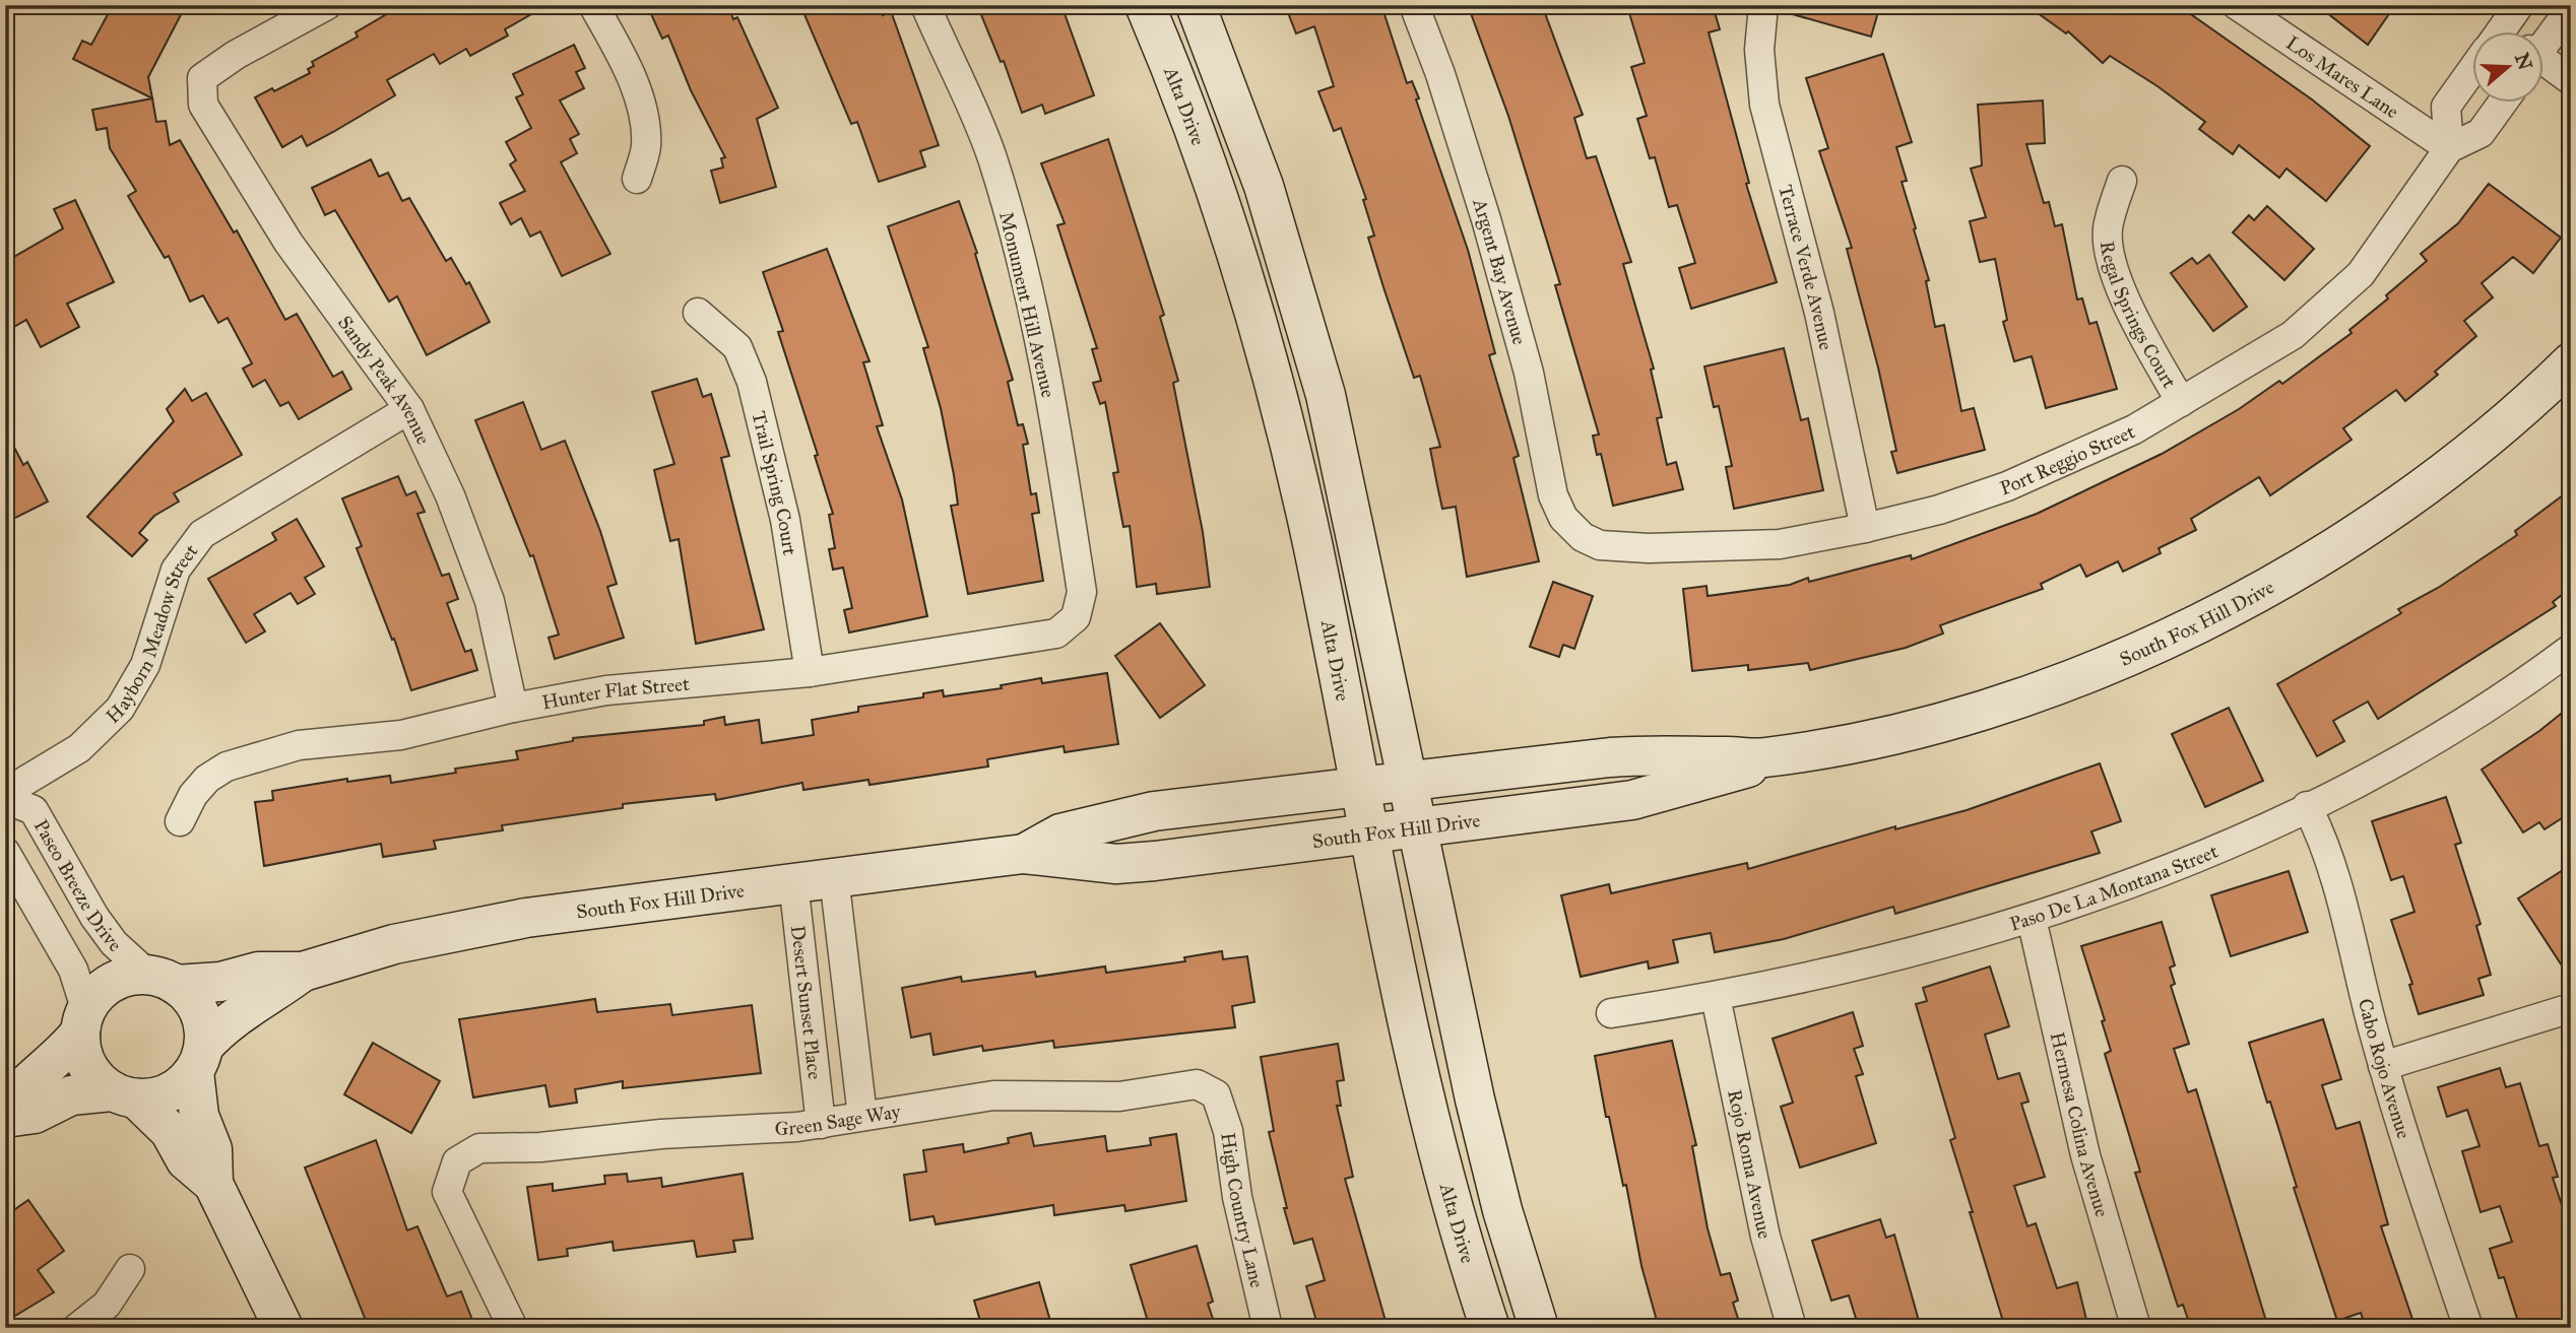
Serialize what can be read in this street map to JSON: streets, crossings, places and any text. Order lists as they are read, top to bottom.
{
  "streets": {
    "street": [
      "Los Mares Lane",
      "Alta Drive",
      "Terrace Verde Avenue",
      "Argent Bay Avenue",
      "Monument Hill Avenue",
      "Regal Springs Court",
      "Sandy Peak Avenue",
      "Port Reggio Street",
      "Trail Spring Court",
      "South Fox Hill Drive",
      "Hayborn Meadow Street",
      "Hunter Flat Street",
      "Paseo Breeze Drive",
      "Paso De La Montana Street",
      "Desert Sunset Place",
      "Cabo Rojo Avenue",
      "Green Sage Way",
      "Hermesa Colina Avenue",
      "Rojo Roma Avenue",
      "High Country Lane"
    ]
  },
  "crossings": [
    ["Los Mares Lane", "Port Reggio Street"],
    ["Alta Drive", "South Fox Hill Drive"],
    ["Terrace Verde Avenue", "Port Reggio Street"],
    ["Argent Bay Avenue", "Port Reggio Street"],
    ["Monument Hill Avenue", "Hunter Flat Street"],
    ["Regal Springs Court", "Port Reggio Street"],
    ["Sandy Peak Avenue", "Hayborn Meadow Street"],
    ["Sandy Peak Avenue", "Hunter Flat Street"],
    ["Trail Spring Court", "Hunter Flat Street"],
    ["South Fox Hill Drive", "Paseo Breeze Drive"],
    ["South Fox Hill Drive", "Desert Sunset Place"],
    ["Paso De La Montana Street", "Cabo Rojo Avenue"],
    ["Paso De La Montana Street", "Hermesa Colina Avenue"],
    ["Paso De La Montana Street", "Rojo Roma Avenue"],
    ["Desert Sunset Place", "Green Sage Way"],
    ["Green Sage Way", "High Country Lane"]
  ],
  "north": "right"
}
